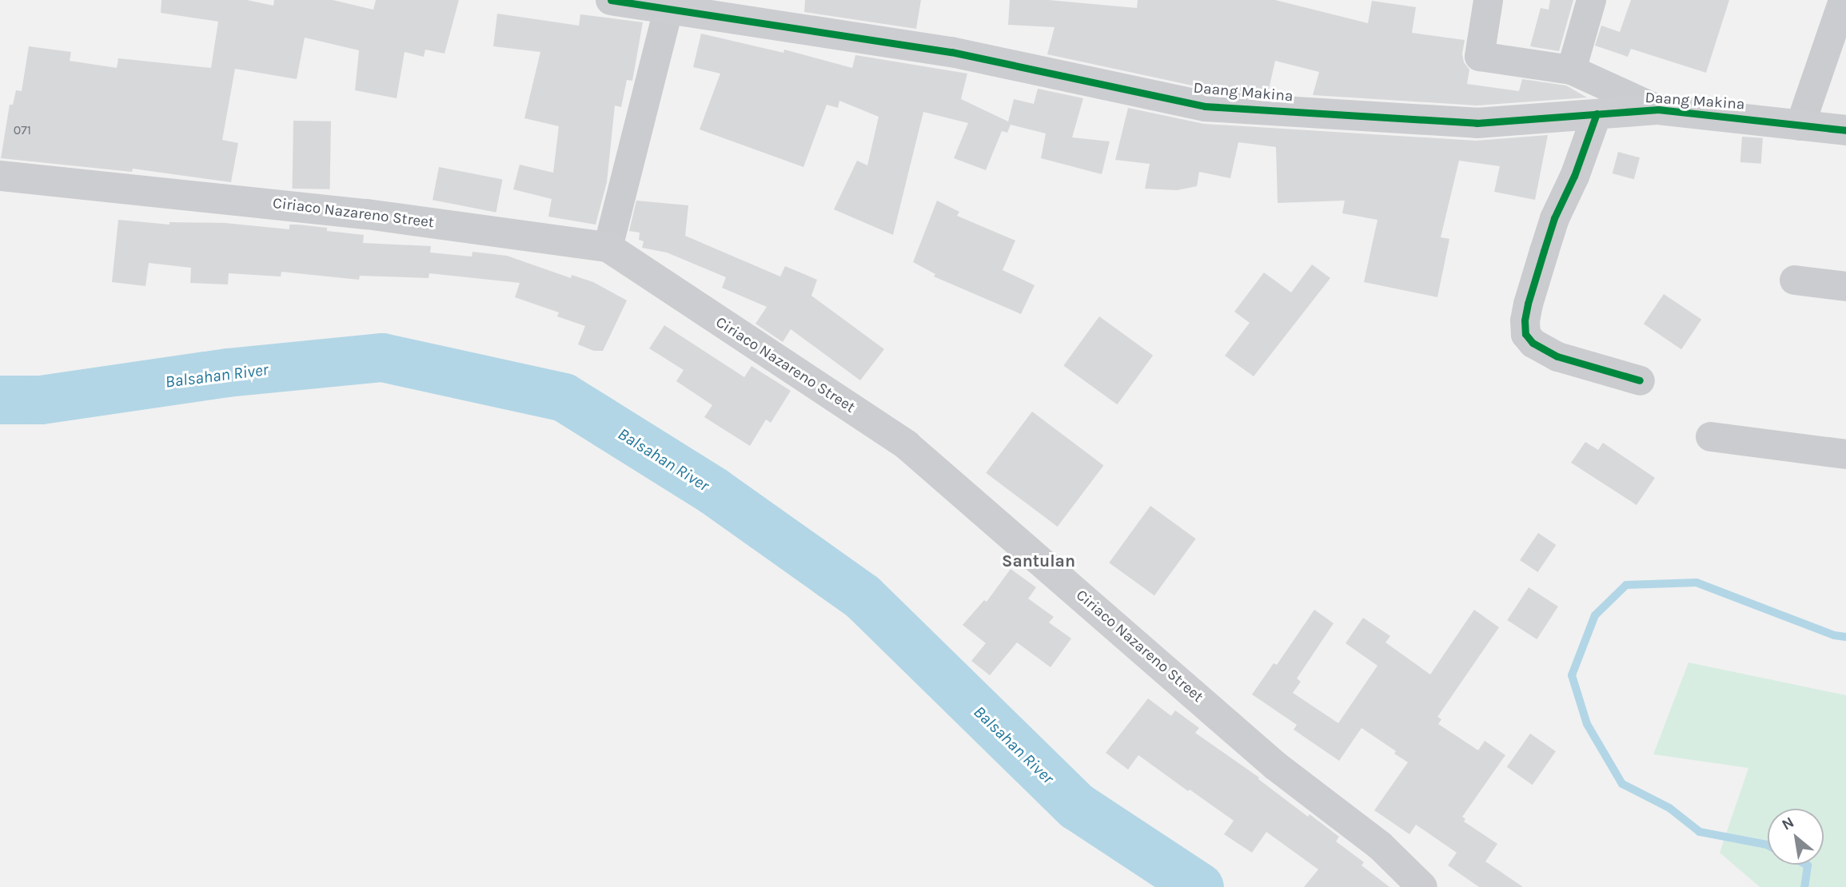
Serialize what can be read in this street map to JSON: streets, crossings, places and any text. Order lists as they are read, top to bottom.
{
  "streets": {
    "main road": ["Daang Makina", "Ciriaco Nazareno Street"]
  },
  "districts": ["Santulan"],
  "water": ["Balsahan River"],
  "house_numbers": ["071"],
  "north": "top left"
}
